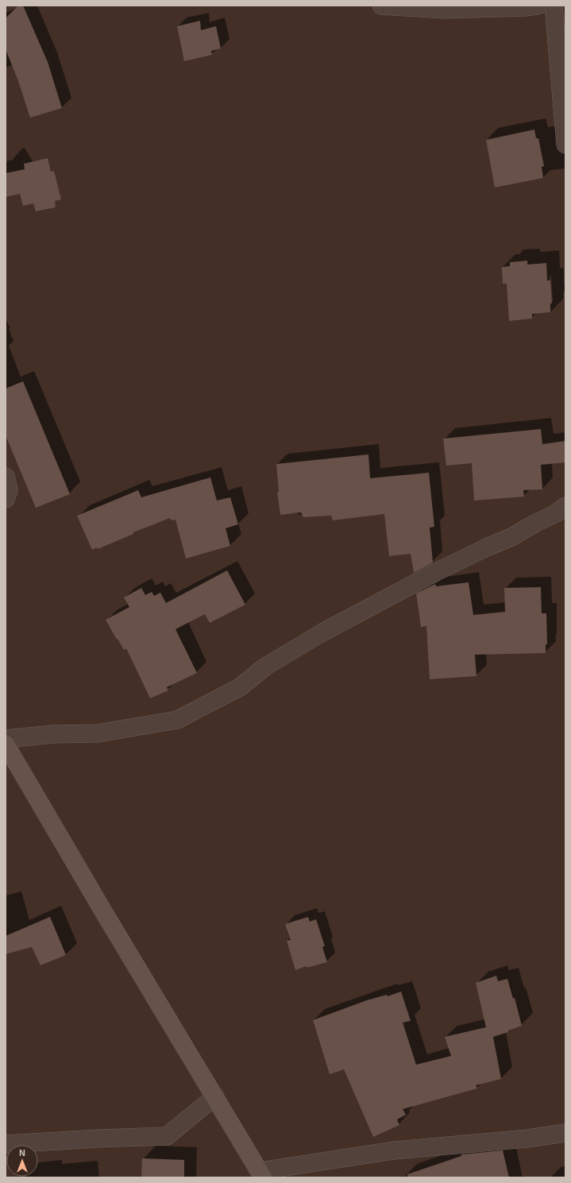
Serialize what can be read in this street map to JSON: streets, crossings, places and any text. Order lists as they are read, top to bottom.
{
  "north": "top"
}
